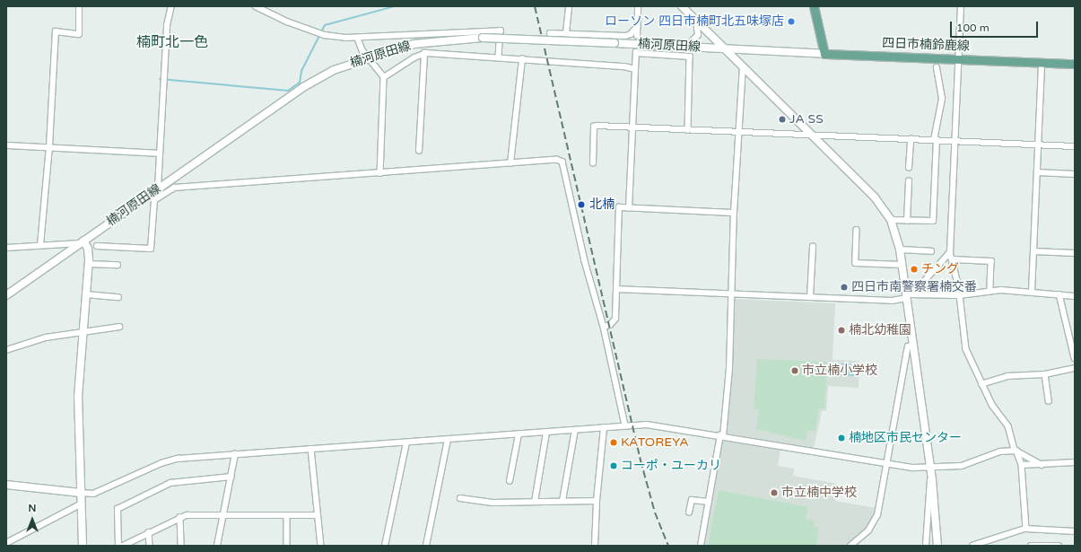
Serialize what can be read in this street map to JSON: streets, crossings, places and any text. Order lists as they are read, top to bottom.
{
  "streets": {
    "main road": ["四日市楠鈴鹿線"],
    "street": ["楠河原田線"]
  },
  "crossings": [
    ["四日市楠鈴鹿線", "楠河原田線"]
  ],
  "districts": ["楠町北一色"],
  "places": [
    "ローソン 四日市楠町北五味塚店",
    "JA SS",
    "北楠",
    "チング",
    "四日市南警察署楠交番",
    "楠北幼稚園",
    "市立楠小学校",
    "楠地区市民センター",
    "KATOREYA",
    "コーポ・ユーカリ",
    "市立楠中学校"
  ],
  "scale_bar": "100 m",
  "north": "top"
}
